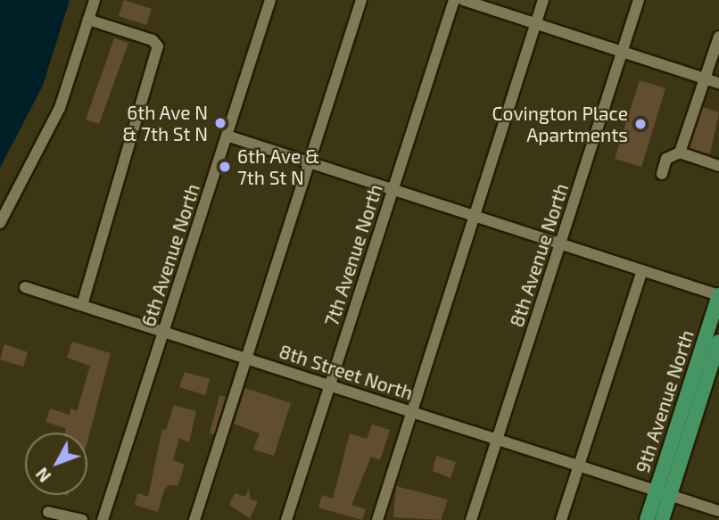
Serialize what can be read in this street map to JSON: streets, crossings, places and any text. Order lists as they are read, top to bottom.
{
  "streets": {
    "main road": ["9th Avenue North"],
    "street": [
      "6th Avenue North",
      "7th Avenue North",
      "8th Avenue North",
      "8th Street North"
    ]
  },
  "crossings": [
    ["6th Avenue North", "8th Street North"],
    ["7th Avenue North", "8th Street North"],
    ["8th Avenue North", "8th Street North"],
    ["8th Street North", "9th Avenue North"]
  ],
  "places": ["6th Ave N & 7th St N", "Covington Place Apartments", "6th Ave & 7th St N"],
  "north": "bottom left"
}
